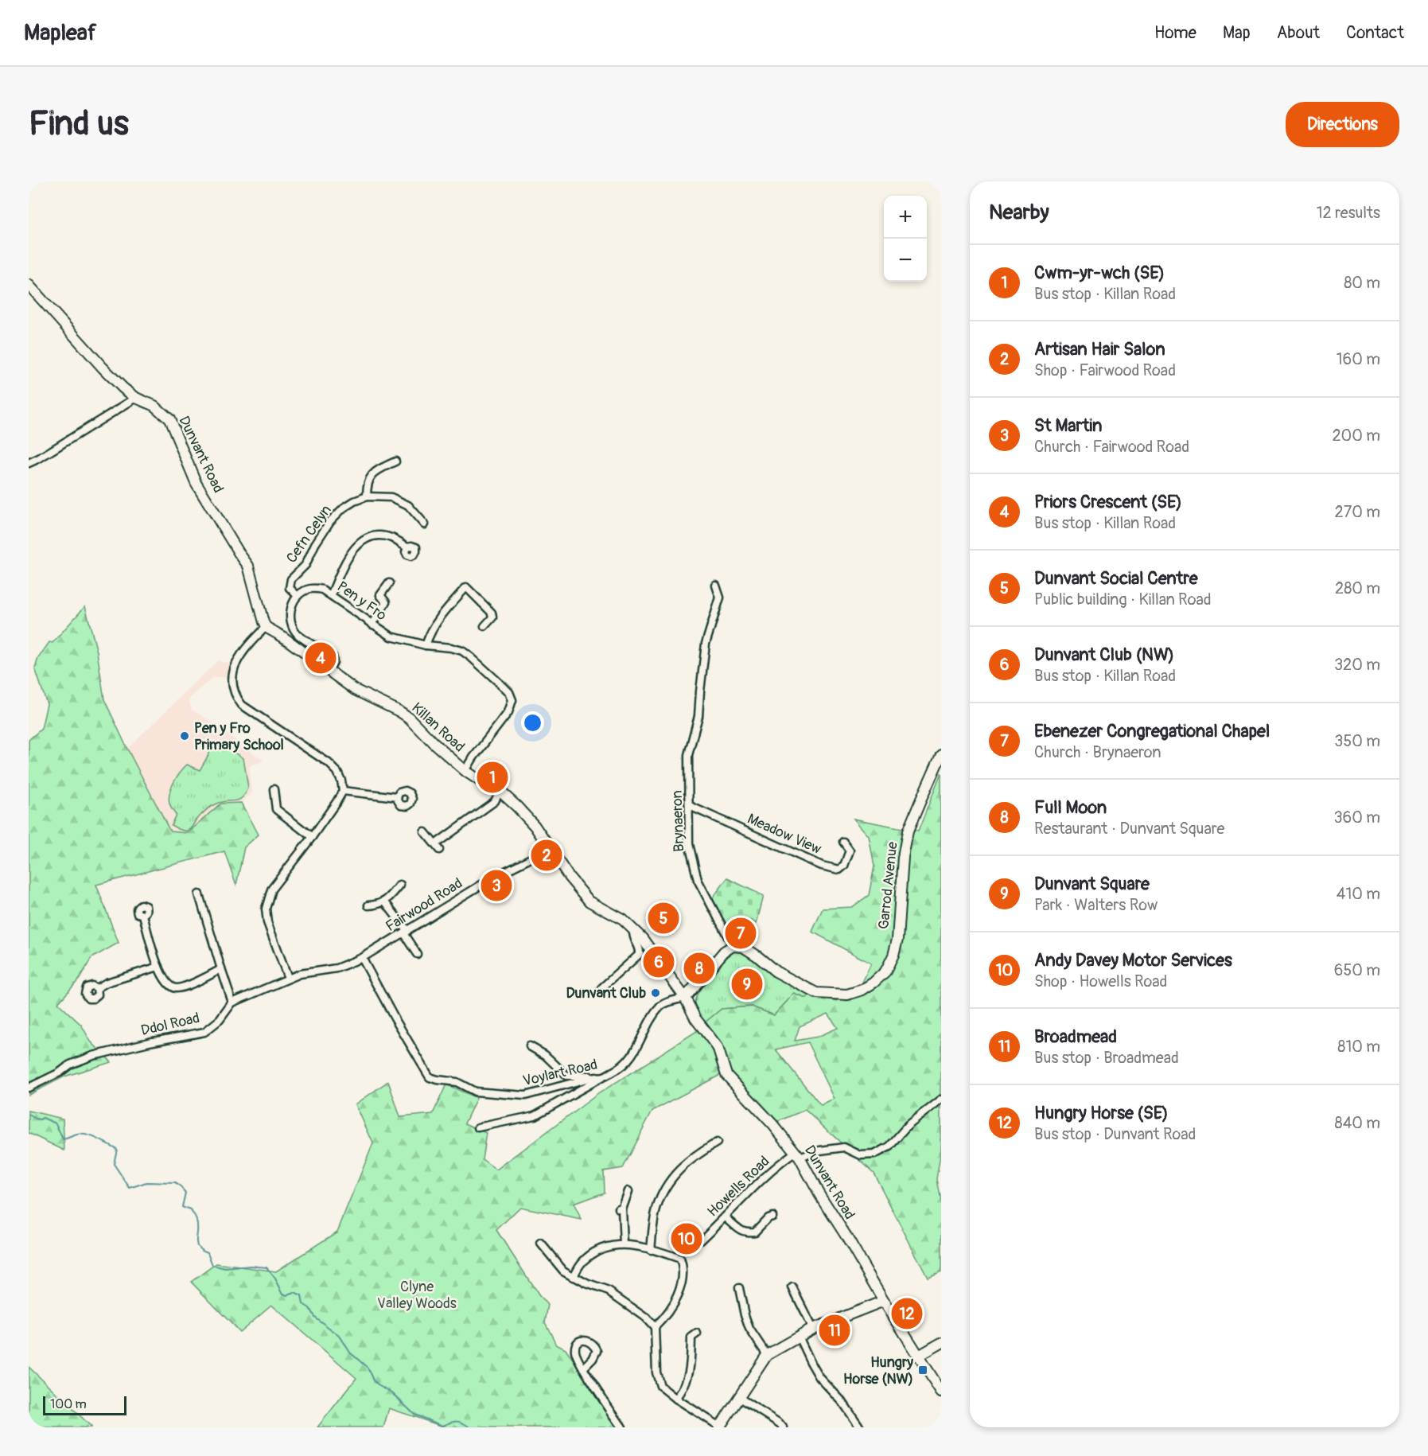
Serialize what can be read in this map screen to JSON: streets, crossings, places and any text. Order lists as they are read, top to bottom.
{
  "streets": {
    "street": [
      "Dunvant Road",
      "Cefn Celyn",
      "Pen y Fro",
      "Killan Road",
      "Brynaeron",
      "Meadow View",
      "Garrod Avenue",
      "Fairwood Road",
      "Ddol Road",
      "Voylart Road",
      "Howells Road"
    ]
  },
  "crossings": [
    ["Dunvant Road", "Killan Road"],
    ["Dunvant Road", "Voylart Road"],
    ["Dunvant Road", "Howells Road"],
    ["Cefn Celyn", "Pen y Fro"],
    ["Pen y Fro", "Killan Road"],
    ["Killan Road", "Fairwood Road"],
    ["Killan Road", "Voylart Road"],
    ["Brynaeron", "Meadow View"],
    ["Brynaeron", "Garrod Avenue"],
    ["Fairwood Road", "Ddol Road"],
    ["Fairwood Road", "Voylart Road"]
  ],
  "parks": ["Clyne Valley Woods"],
  "places": {
    "other": ["Pen y Fro Primary School", "Dunvant Club"],
    "transit": ["Hungry Horse (NW)"]
  },
  "scale_bar": "100 m",
  "page": {
    "header": "Mapleaf",
    "nav": [
      "Home",
      "Map",
      "About",
      "Contact"
    ],
    "buttons": "Directions",
    "title": "Find us",
    "heading": ["Nearby", "12 results"],
    "map_buttons": ["+", "−"],
    "list": [
      {
        "mark": "1",
        "name": "Cwm-yr-wch (SE)",
        "note": "Bus stop · Killan Road",
        "value": "80 m"
      },
      {
        "mark": "2",
        "name": "Artisan Hair Salon",
        "note": "Shop · Fairwood Road",
        "value": "160 m"
      },
      {
        "mark": "3",
        "name": "St Martin",
        "note": "Church · Fairwood Road",
        "value": "200 m"
      },
      {
        "mark": "4",
        "name": "Priors Crescent (SE)",
        "note": "Bus stop · Killan Road",
        "value": "270 m"
      },
      {
        "mark": "5",
        "name": "Dunvant Social Centre",
        "note": "Public building · Killan Road",
        "value": "280 m"
      },
      {
        "mark": "6",
        "name": "Dunvant Club (NW)",
        "note": "Bus stop · Killan Road",
        "value": "320 m"
      },
      {
        "mark": "7",
        "name": "Ebenezer Congregational Chapel",
        "note": "Church · Brynaeron",
        "value": "350 m"
      },
      {
        "mark": "8",
        "name": "Full Moon",
        "note": "Restaurant · Dunvant Square",
        "value": "360 m"
      },
      {
        "mark": "9",
        "name": "Dunvant Square",
        "note": "Park · Walters Row",
        "value": "410 m"
      },
      {
        "mark": "10",
        "name": "Andy Davey Motor Services",
        "note": "Shop · Howells Road",
        "value": "650 m"
      },
      {
        "mark": "11",
        "name": "Broadmead",
        "note": "Bus stop · Broadmead",
        "value": "810 m"
      },
      {
        "mark": "12",
        "name": "Hungry Horse (SE)",
        "note": "Bus stop · Dunvant Road",
        "value": "840 m"
      }
    ],
    "pins": [
      "4",
      "1",
      "2",
      "3",
      "5",
      "7",
      "6",
      "8",
      "9",
      "10",
      "12",
      "11"
    ],
    "scale": "100 m"
  }
}
